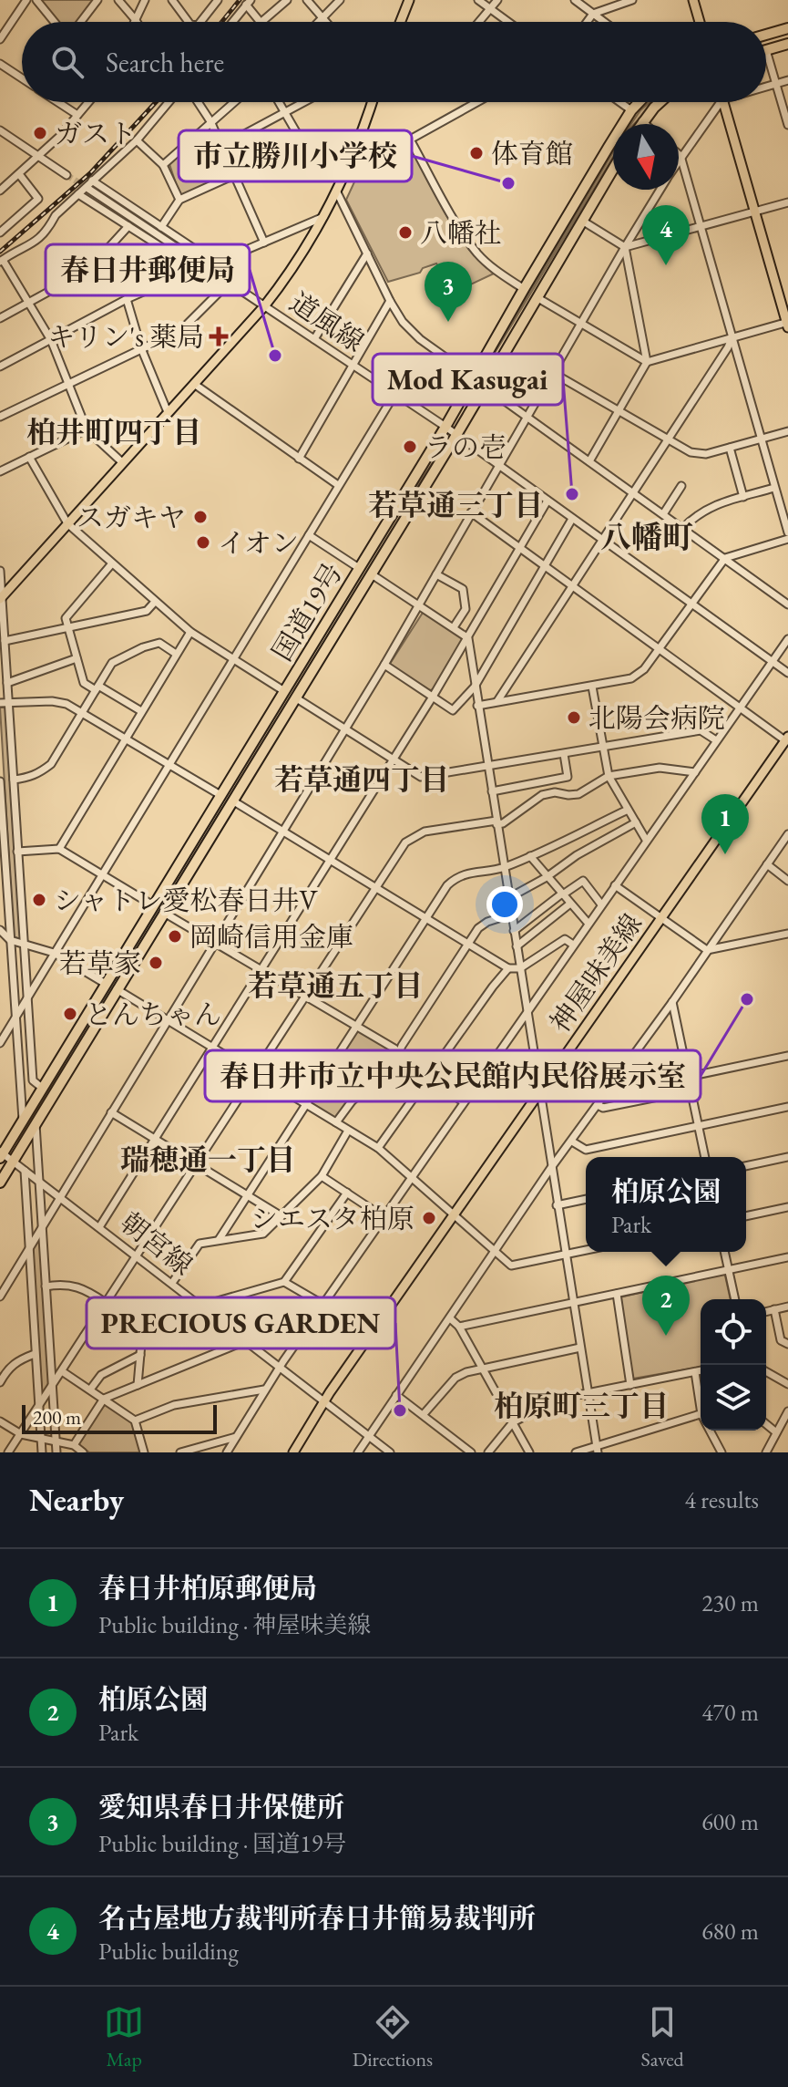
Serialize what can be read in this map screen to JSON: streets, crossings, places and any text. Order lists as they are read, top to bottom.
{
  "streets": {
    "highway": ["国道19号"],
    "main road": ["神屋味美線"],
    "street": ["道風線", "朝宮線"]
  },
  "crossings": [
    ["道風線", "国道19号"],
    ["国道19号", "朝宮線"],
    ["神屋味美線", "朝宮線"]
  ],
  "districts": [
    "柏井町四丁目",
    "若草通三丁目",
    "八幡町",
    "若草通四丁目",
    "若草通五丁目",
    "瑞穂通一丁目",
    "柏原町三丁目"
  ],
  "places": {
    "other": [
      "ガスト",
      "体育館",
      "市立勝川小学校",
      "八幡社",
      "春日井郵便局",
      "ラの壱",
      "Mod Kasugai",
      "スガキヤ",
      "イオン",
      "北陽会病院",
      "シャトレ愛松春日井V",
      "岡崎信用金庫",
      "若草家",
      "春日井市立中央公民館内民俗展示室",
      "とんちゃん",
      "シエスタ柏原",
      "PRECIOUS GARDEN"
    ],
    "health": ["キリン's 薬局"]
  },
  "scale_bar": "200 m",
  "north": "bottom",
  "page": {
    "search": "Search here",
    "pins": [
      "4",
      "3",
      "1",
      "2"
    ],
    "popup": ["柏原公園", "Park"],
    "scale": "200 m",
    "heading": ["Nearby", "4 results"],
    "list": [
      {
        "mark": "1",
        "name": "春日井柏原郵便局",
        "note": "Public building · 神屋味美線",
        "value": "230 m"
      },
      {
        "mark": "2",
        "name": "柏原公園",
        "note": "Park",
        "value": "470 m"
      },
      {
        "mark": "3",
        "name": "愛知県春日井保健所",
        "note": "Public building · 国道19号",
        "value": "600 m"
      },
      {
        "mark": "4",
        "name": "名古屋地方裁判所春日井簡易裁判所",
        "note": "Public building",
        "value": "680 m"
      }
    ],
    "nav": ["Map", "Directions", "Saved"]
  }
}
